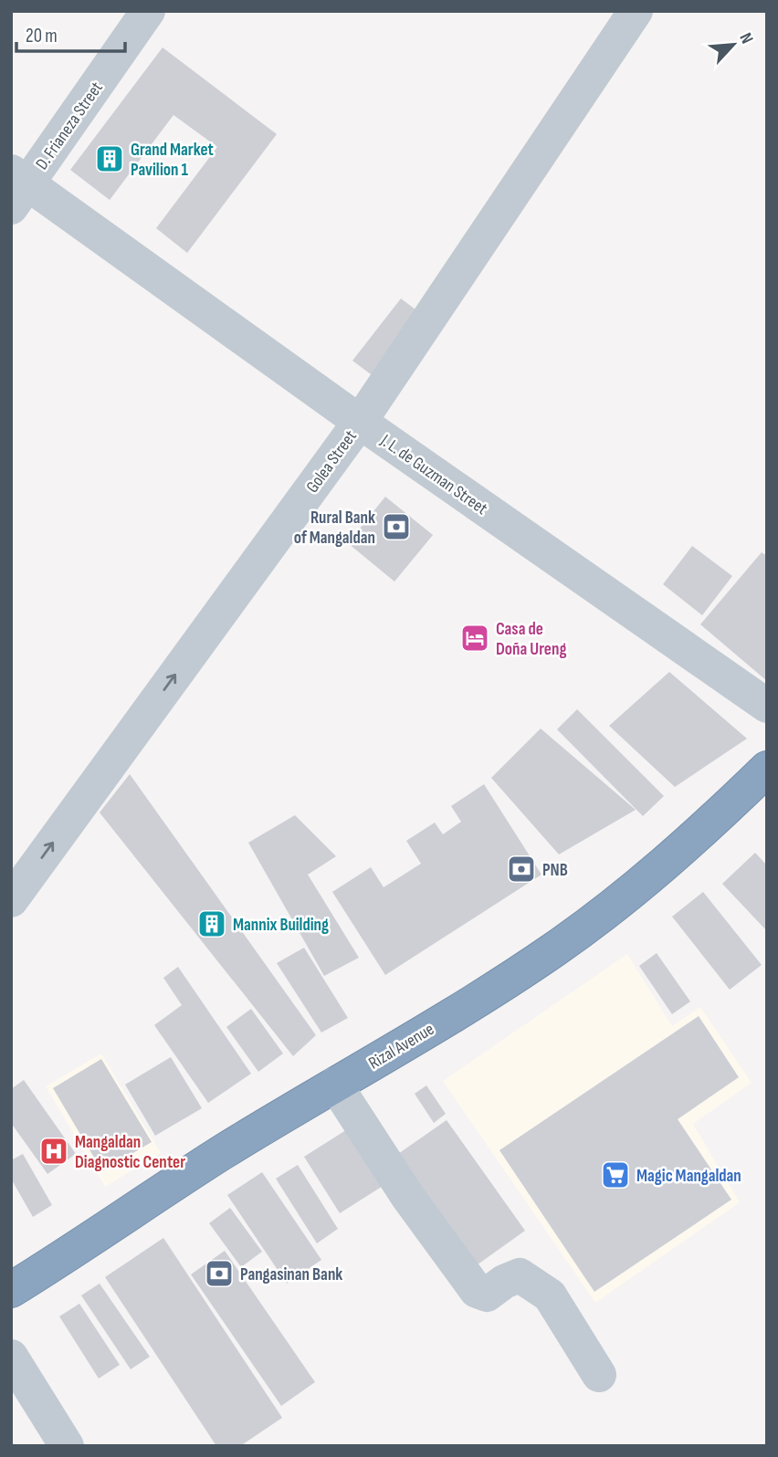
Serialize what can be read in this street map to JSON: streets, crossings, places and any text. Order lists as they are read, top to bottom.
{
  "streets": {
    "highway": ["Rizal Avenue"],
    "street": ["D. Frianeza Street", "Golea Street", "J. L. de Guzman Street"]
  },
  "crossings": [
    ["D. Frianeza Street", "J. L. de Guzman Street"],
    ["Golea Street", "J. L. de Guzman Street"]
  ],
  "one_way": ["Golea Street"],
  "places": {
    "building": ["Grand Market Pavilion 1", "Mannix Building"],
    "bank": ["Rural Bank of Mangaldan", "PNB", "Pangasinan Bank"],
    "hotel": ["Casa de Doña Ureng"],
    "hospital": ["Mangaldan Diagnostic Center"],
    "supermarket": ["Magic Mangaldan"]
  },
  "scale_bar": "20 m",
  "north": "top right"
}
